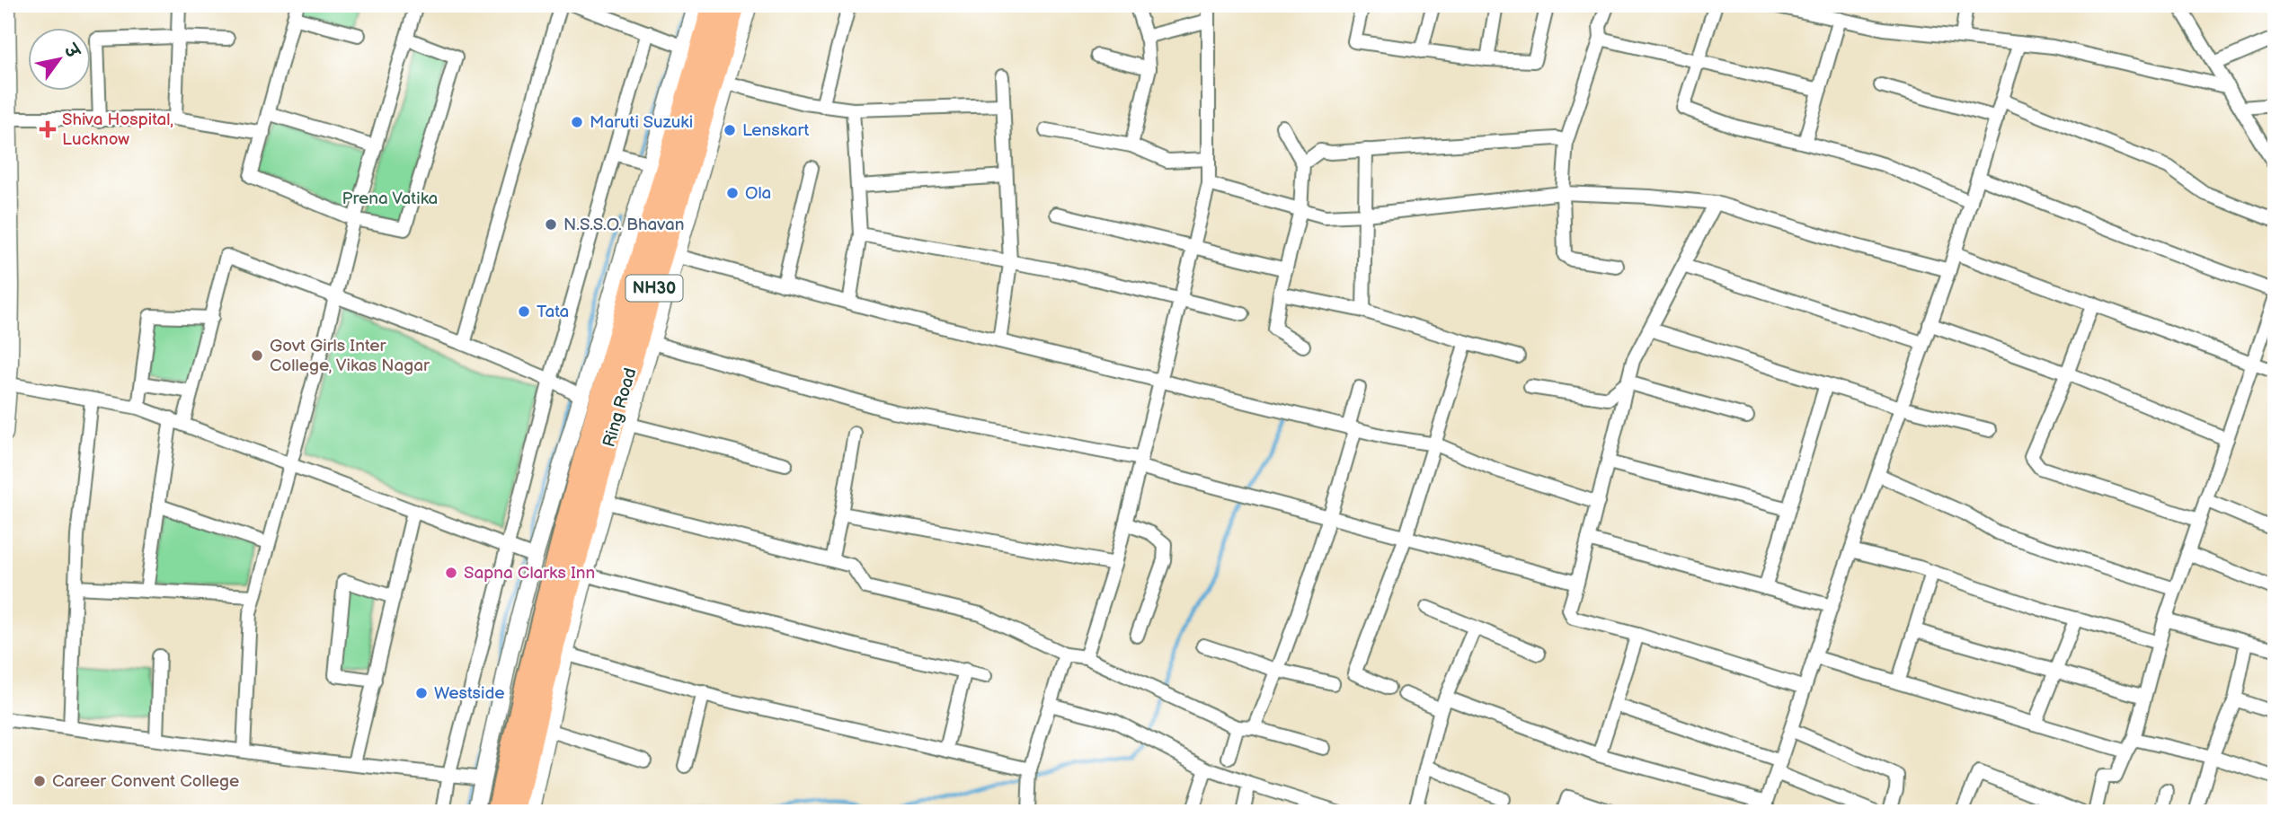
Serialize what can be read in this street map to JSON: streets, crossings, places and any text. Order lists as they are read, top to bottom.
{
  "streets": {
    "highway": ["NH30", "Ring Road"]
  },
  "parks": ["Prena Vatika"],
  "places": {
    "other": [
      "Maruti Suzuki",
      "Lenskart",
      "Ola",
      "N.S.S.O. Bhavan",
      "Tata",
      "Govt Girls Inter College, Vikas Nagar",
      "Sapna Clarks Inn",
      "Westside",
      "Career Convent College"
    ],
    "health": ["Shiva Hospital, Lucknow"]
  },
  "north": "top right"
}
